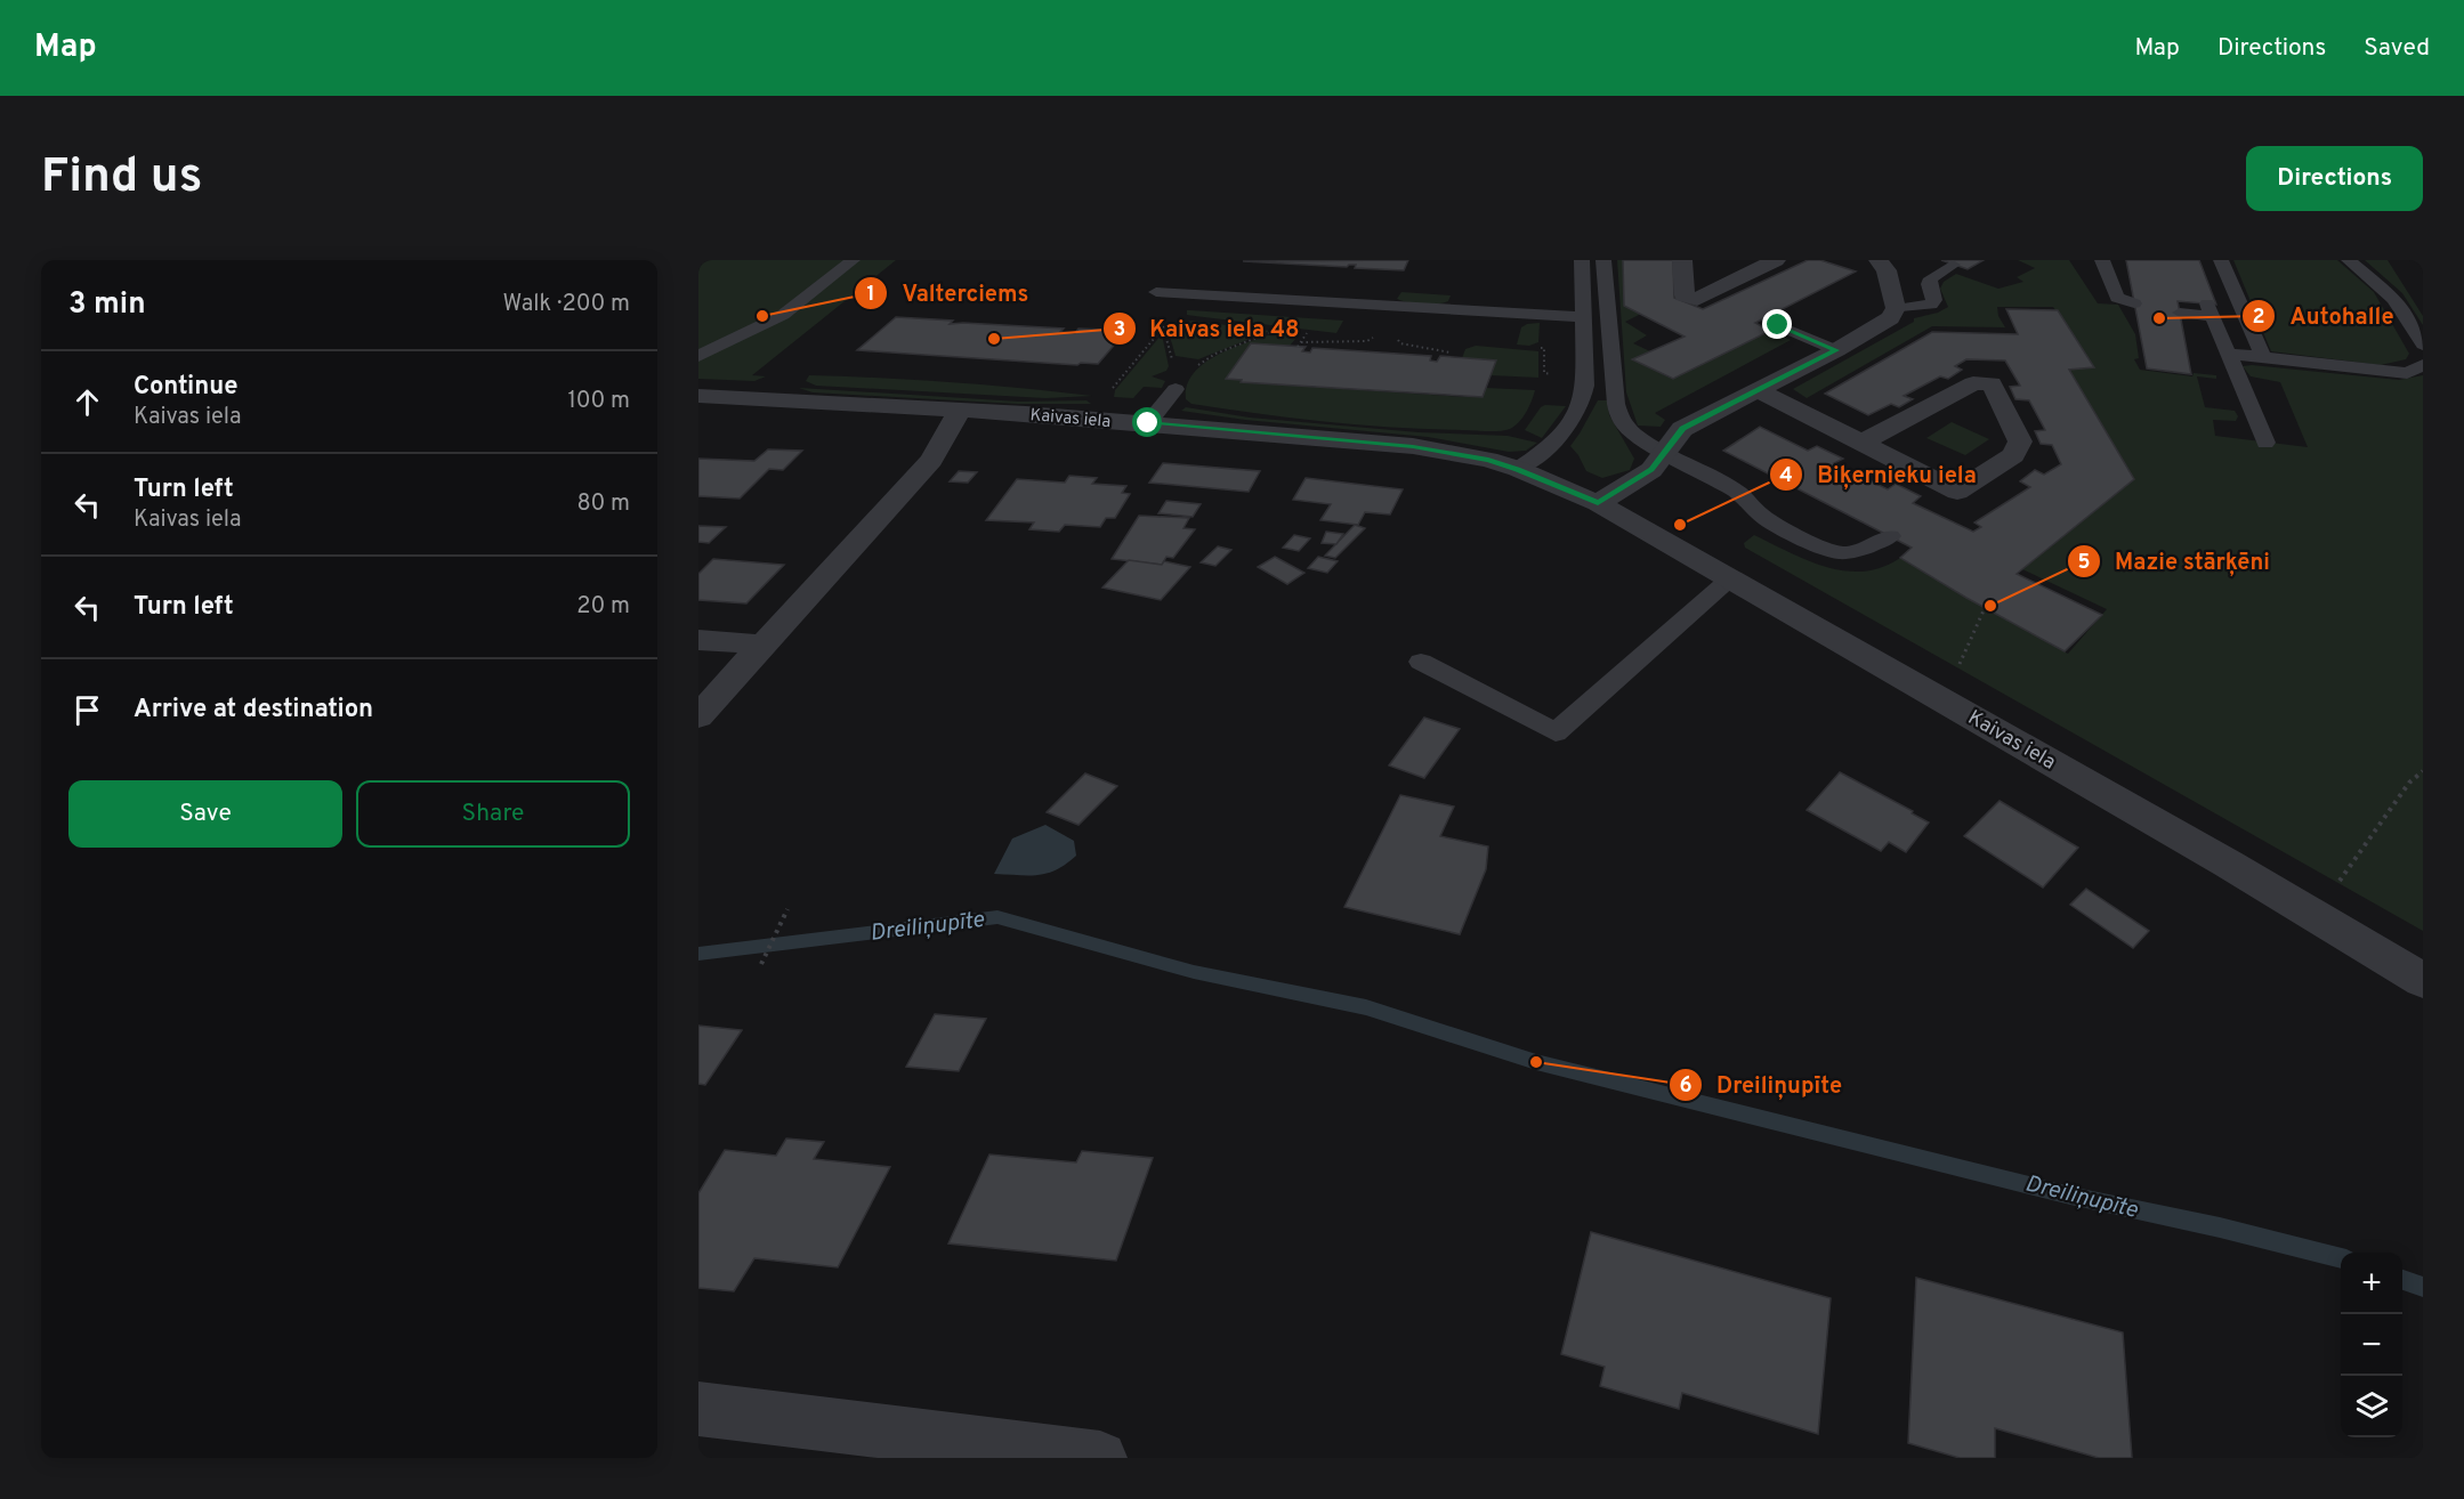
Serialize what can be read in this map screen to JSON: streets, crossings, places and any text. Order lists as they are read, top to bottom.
{
  "streets": {
    "street": ["Kaivas iela"]
  },
  "water": ["Dreiliņupīte"],
  "places": [
    "Valterciems",
    "Autohalle",
    "Kaivas iela 48",
    "Biķernieku iela",
    "Mazie stārķēni",
    "Dreiliņupīte"
  ],
  "page": {
    "header": "Map",
    "nav": ["Map", "Directions", "Saved"],
    "buttons": [
      "Directions",
      ["Save", "Share"]
    ],
    "title": "Find us",
    "heading": ["3 min", "Walk · 200 m"],
    "list": [
      ["Continue", "Kaivas iela", "100 m"],
      ["Turn left", "Kaivas iela", "80 m"],
      ["Turn left", "20 m"],
      "Arrive at destination"
    ],
    "map_buttons": ["+", "−"]
  }
}
